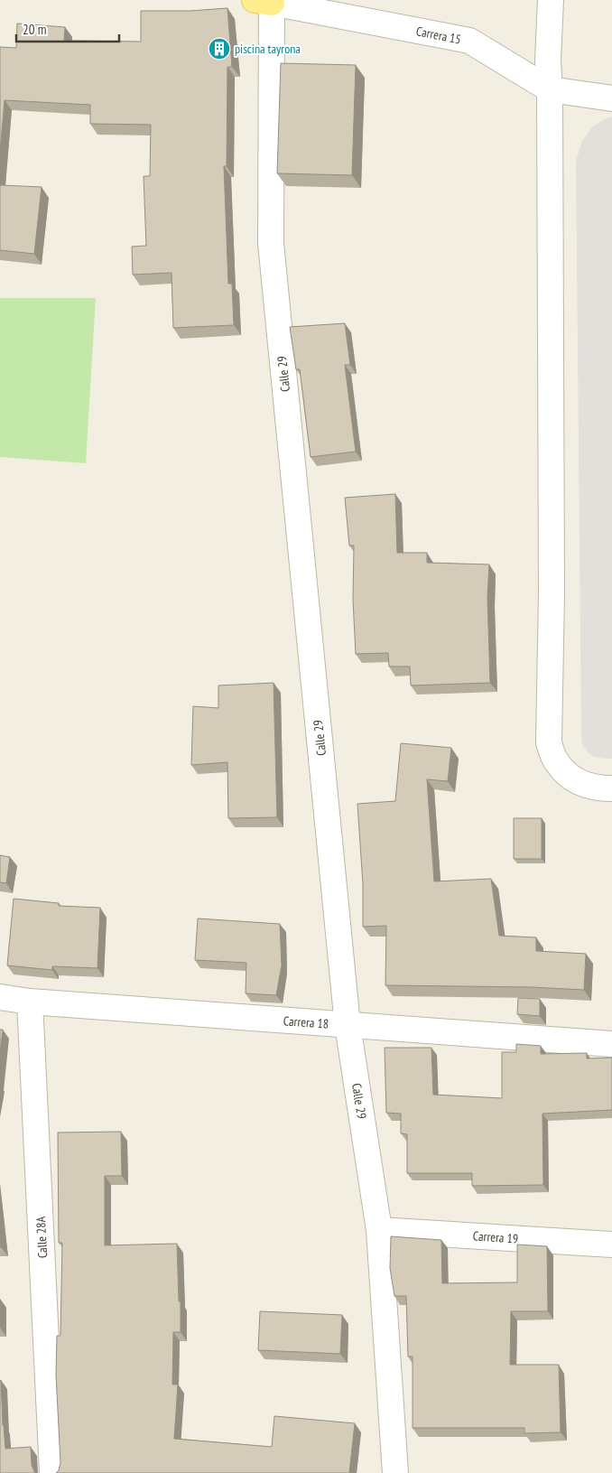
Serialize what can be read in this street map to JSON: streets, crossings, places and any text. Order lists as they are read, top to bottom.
{
  "streets": {
    "street": [
      "Carrera 15",
      "Calle 29",
      "Carrera 18",
      "Calle 28A",
      "Carrera 19"
    ]
  },
  "crossings": [
    ["Carrera 15", "Calle 29"],
    ["Calle 29", "Carrera 18"],
    ["Calle 29", "Carrera 19"],
    ["Carrera 18", "Calle 28A"]
  ],
  "places": {
    "building": ["piscina tayrona"]
  },
  "scale_bar": "20 m"
}
